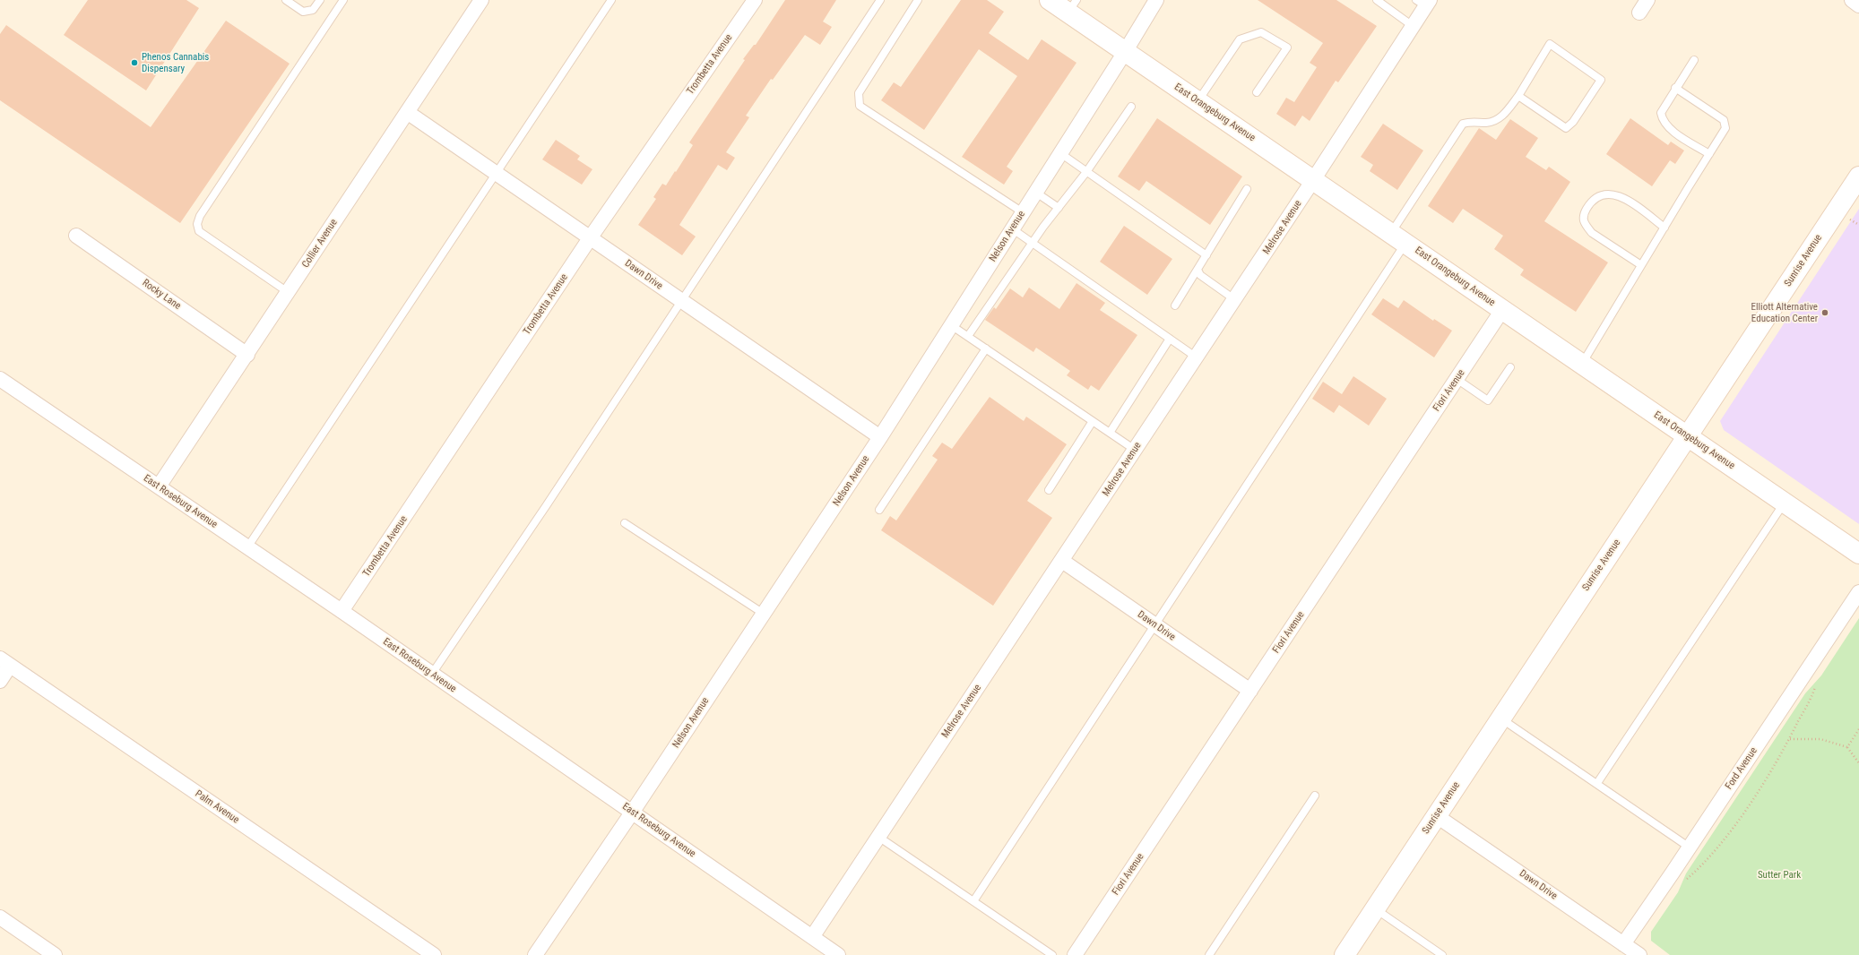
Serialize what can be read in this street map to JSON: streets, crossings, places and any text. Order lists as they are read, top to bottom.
{
  "streets": {
    "street": [
      "Trombetta Avenue",
      "East Orangeburg Avenue",
      "Melrose Avenue",
      "Nelson Avenue",
      "Collier Avenue",
      "Sunrise Avenue",
      "Dawn Drive",
      "Rocky Lane",
      "Fiori Avenue",
      "East Roseburg Avenue",
      "Ford Avenue",
      "Palm Avenue"
    ]
  },
  "crossings": [
    ["Trombetta Avenue", "Dawn Drive"],
    ["Trombetta Avenue", "East Roseburg Avenue"],
    ["East Orangeburg Avenue", "Melrose Avenue"],
    ["East Orangeburg Avenue", "Nelson Avenue"],
    ["East Orangeburg Avenue", "Sunrise Avenue"],
    ["East Orangeburg Avenue", "Fiori Avenue"],
    ["Melrose Avenue", "Dawn Drive"],
    ["Melrose Avenue", "East Roseburg Avenue"],
    ["Nelson Avenue", "Dawn Drive"],
    ["Nelson Avenue", "East Roseburg Avenue"],
    ["Collier Avenue", "Dawn Drive"],
    ["Collier Avenue", "Rocky Lane"],
    ["Collier Avenue", "East Roseburg Avenue"],
    ["Sunrise Avenue", "Dawn Drive"],
    ["Dawn Drive", "Fiori Avenue"],
    ["Dawn Drive", "Ford Avenue"]
  ],
  "parks": ["Sutter Park"],
  "places": ["Phenos Cannabis Dispensary", "Elliott Alternative Education Center"]
}
